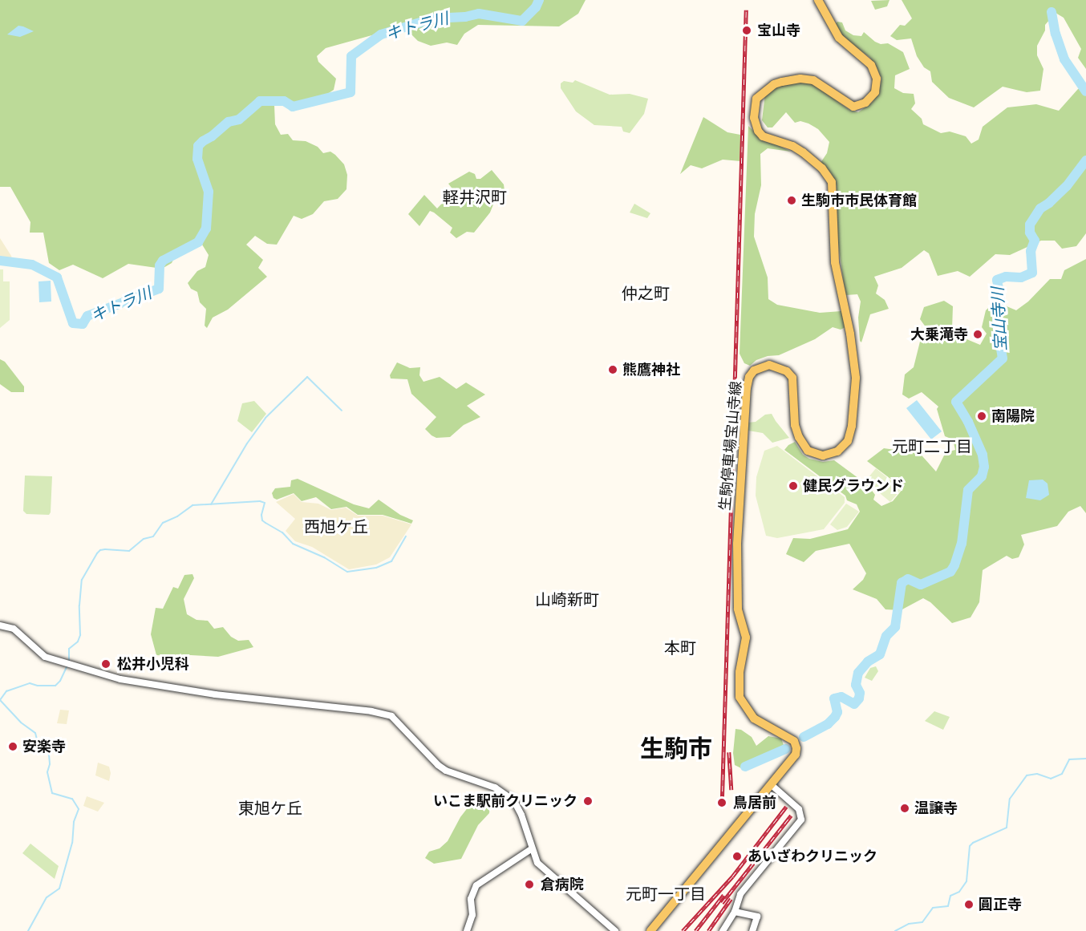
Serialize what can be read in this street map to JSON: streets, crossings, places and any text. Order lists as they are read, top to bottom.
{
  "streets": {
    "main road": ["生駒停車場宝山寺線"]
  },
  "districts": [
    "軽井沢町",
    "仲之町",
    "元町二丁目",
    "西旭ケ丘",
    "山崎新町",
    "本町",
    "生駒市",
    "東旭ケ丘",
    "元町一丁目"
  ],
  "water": ["キトラ川", "宝山寺川"],
  "places": [
    "宝山寺",
    "生駒市市民体育館",
    "大乗滝寺",
    "熊鷹神社",
    "南陽院",
    "健民グラウンド",
    "松井小児科",
    "安楽寺",
    "いこま駅前クリニック",
    "鳥居前",
    "温譲寺",
    "あいざわクリニック",
    "倉病院",
    "圓正寺"
  ]
}
